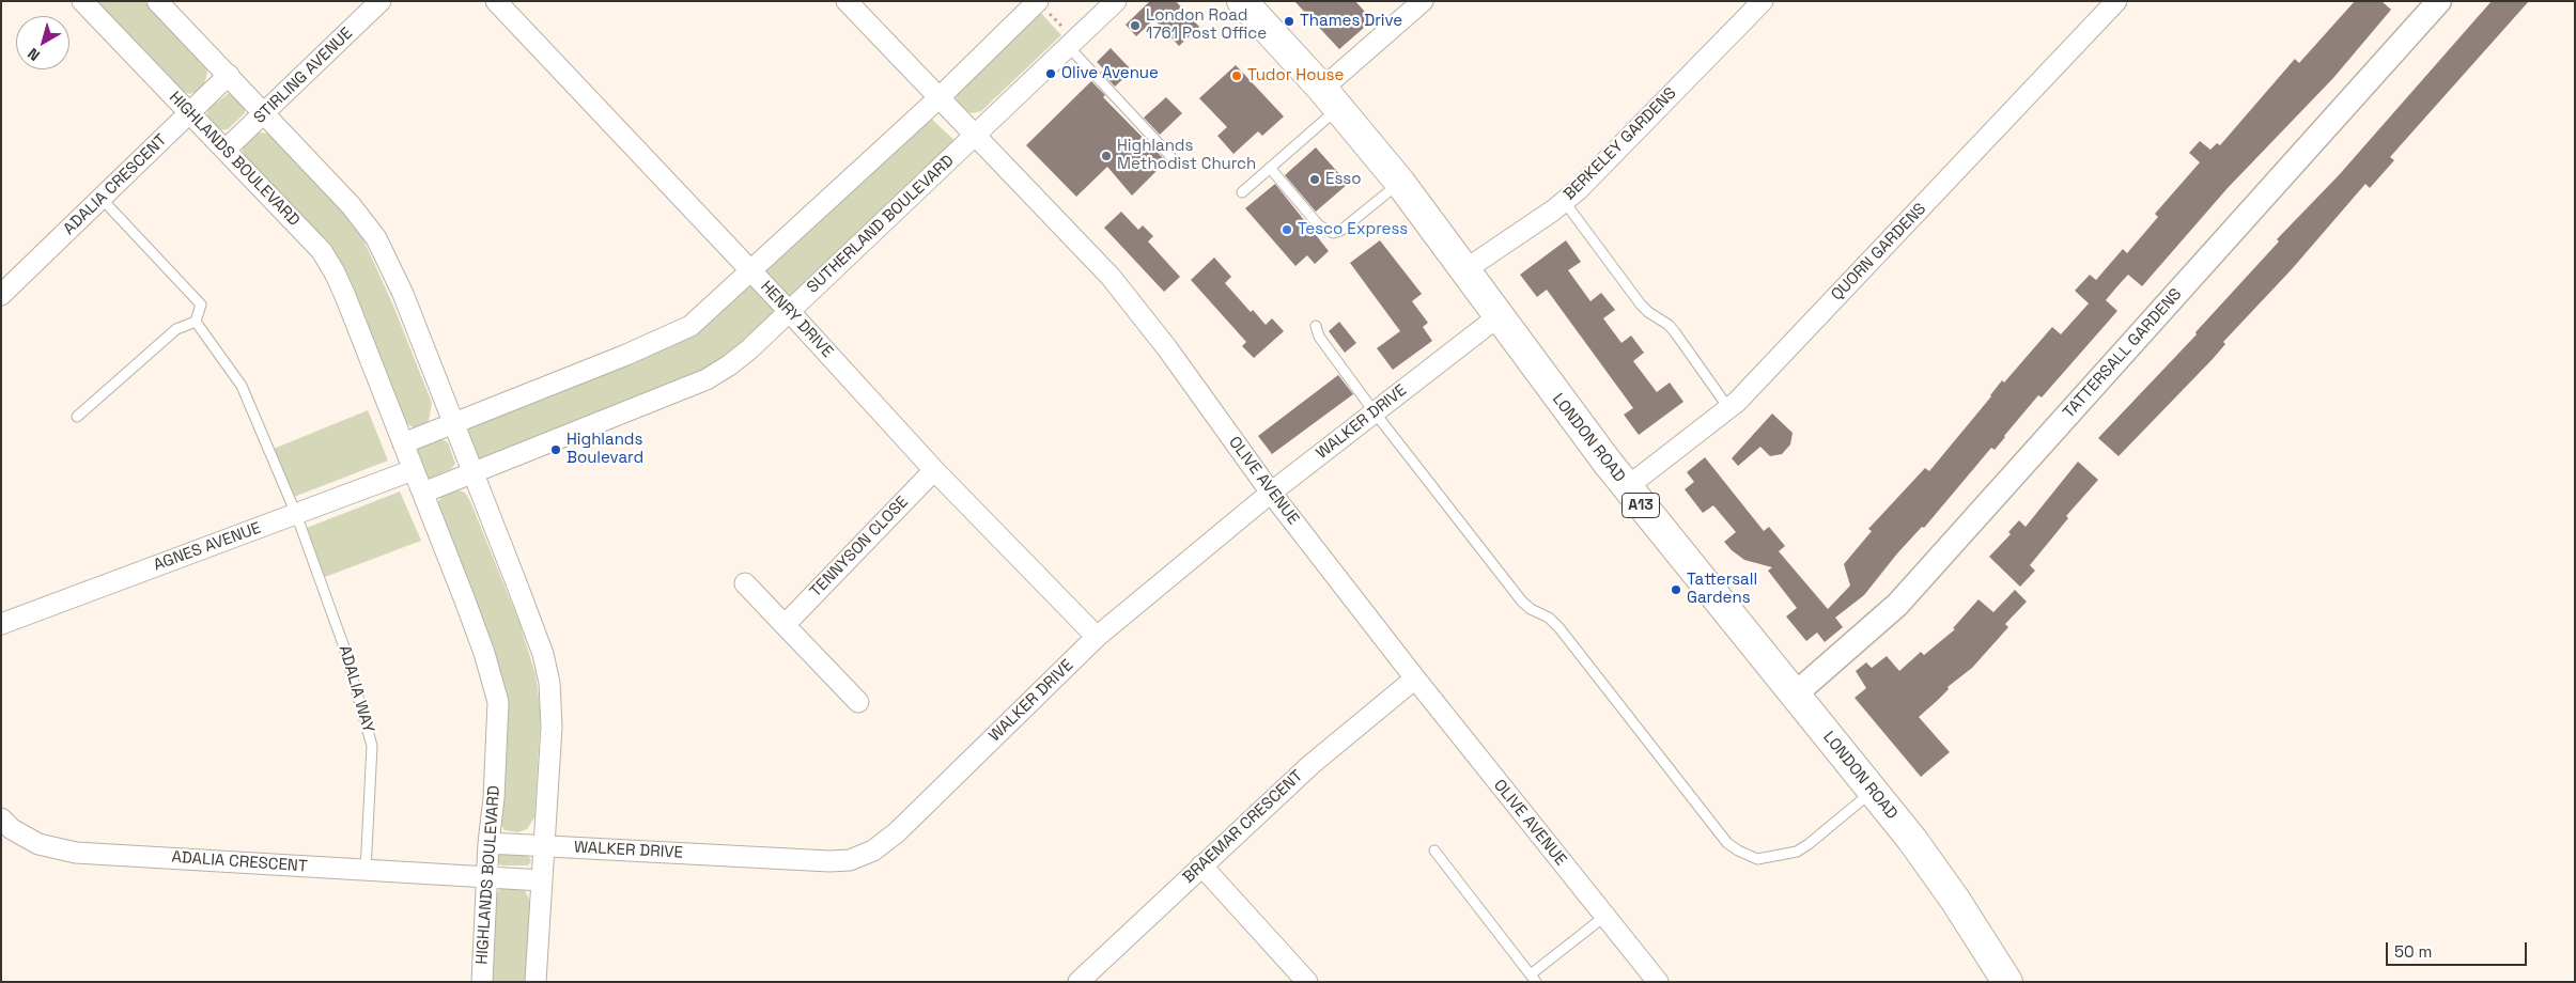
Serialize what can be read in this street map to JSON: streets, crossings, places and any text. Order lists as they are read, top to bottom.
{
  "streets": {
    "main road": ["LONDON ROAD", "A13"],
    "street": [
      "STIRLING AVENUE",
      "BERKELEY GARDENS",
      "HIGHLANDS BOULEVARD",
      "ADALIA CRESCENT",
      "SUTHERLAND BOULEVARD",
      "QUORN GARDENS",
      "HENRY DRIVE",
      "TATTERSALL GARDENS",
      "WALKER DRIVE",
      "OLIVE AVENUE",
      "AGNES AVENUE",
      "TENNYSON CLOSE",
      "BRAEMAR CRESCENT"
    ],
    "lane": ["ADALIA WAY"]
  },
  "crossings": [
    ["STIRLING AVENUE", "HIGHLANDS BOULEVARD"],
    ["BERKELEY GARDENS", "LONDON ROAD"],
    ["HIGHLANDS BOULEVARD", "ADALIA CRESCENT"],
    ["HIGHLANDS BOULEVARD", "SUTHERLAND BOULEVARD"],
    ["HIGHLANDS BOULEVARD", "WALKER DRIVE"],
    ["HIGHLANDS BOULEVARD", "AGNES AVENUE"],
    ["ADALIA CRESCENT", "ADALIA WAY"],
    ["SUTHERLAND BOULEVARD", "HENRY DRIVE"],
    ["SUTHERLAND BOULEVARD", "OLIVE AVENUE"],
    ["QUORN GARDENS", "LONDON ROAD"],
    ["HENRY DRIVE", "WALKER DRIVE"],
    ["HENRY DRIVE", "TENNYSON CLOSE"],
    ["TATTERSALL GARDENS", "LONDON ROAD"],
    ["WALKER DRIVE", "LONDON ROAD"],
    ["WALKER DRIVE", "OLIVE AVENUE"],
    ["OLIVE AVENUE", "BRAEMAR CRESCENT"],
    ["AGNES AVENUE", "ADALIA WAY"]
  ],
  "places": [
    "Thames Drive",
    "London Road 1761 Post Office",
    "Olive Avenue",
    "Tudor House",
    "Highlands Methodist Church",
    "Esso",
    "Tesco Express",
    "Highlands Boulevard",
    "Tattersall Gardens"
  ],
  "scale_bar": "50 m",
  "north": "bottom left"
}
